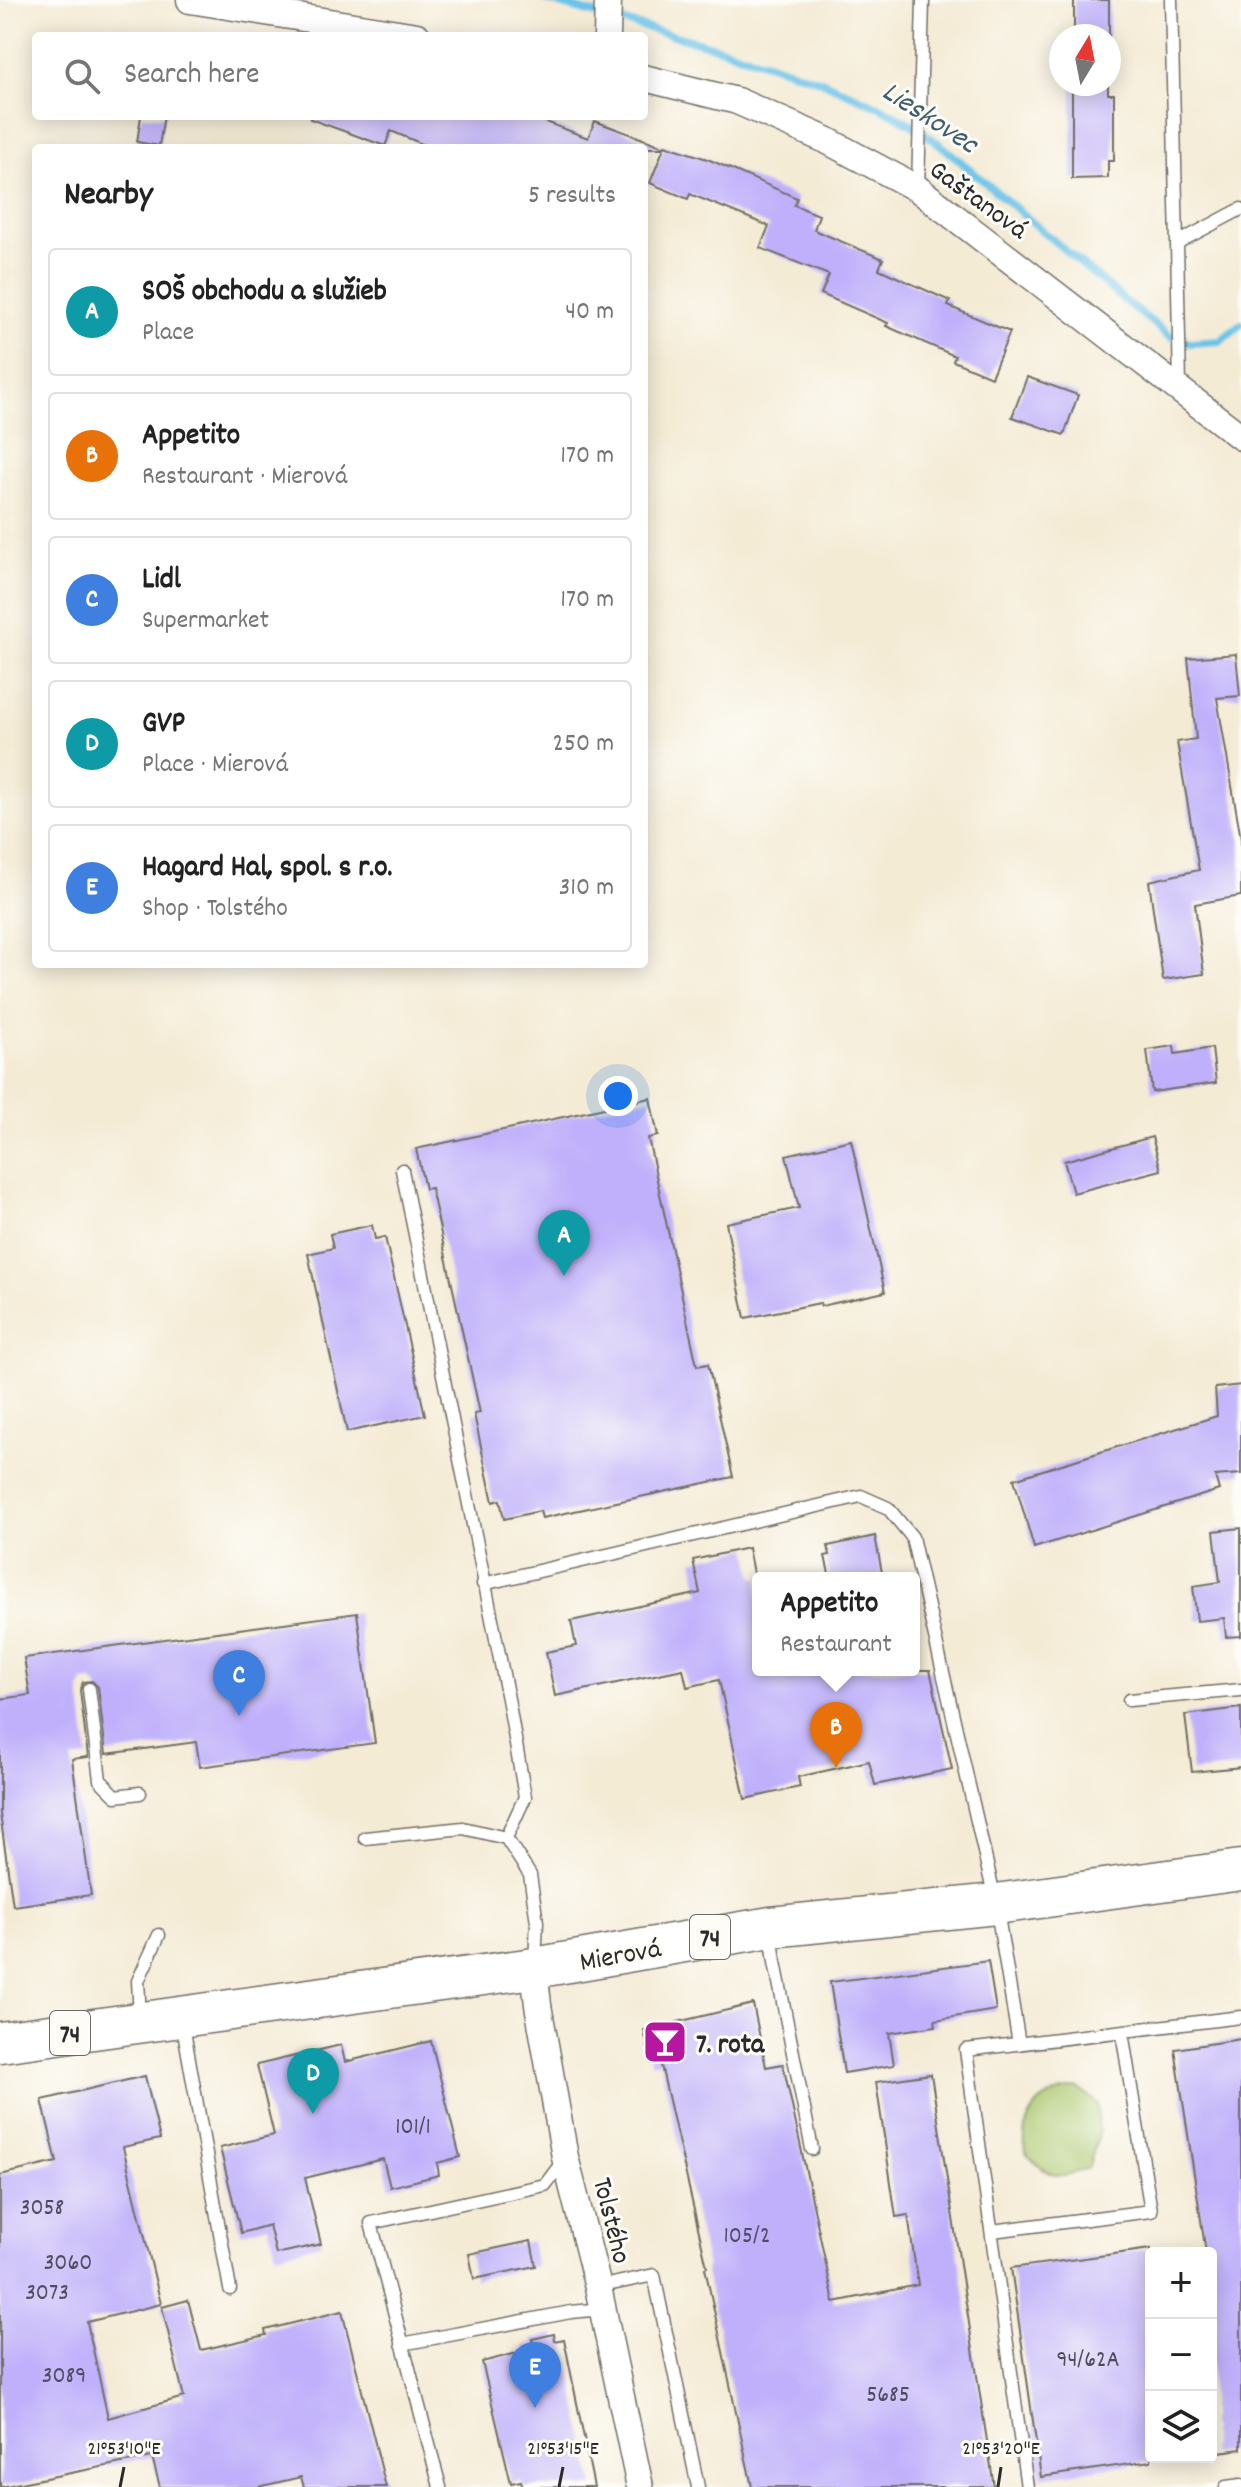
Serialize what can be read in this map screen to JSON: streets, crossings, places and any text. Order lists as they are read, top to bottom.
{
  "streets": {
    "main road": ["74", "Mierová"],
    "street": ["Gaštanová", "Tolstého"]
  },
  "crossings": [
    ["Mierová", "Tolstého"]
  ],
  "water": ["Lieskovec"],
  "places": {
    "bar": ["7. rota"]
  },
  "house_numbers": [
    "101/1",
    "3058",
    "105/2",
    "3060",
    "3073",
    "94/62A",
    "3089",
    "5685"
  ],
  "north": "top",
  "page": {
    "search": "Search here",
    "heading": ["Nearby", "5 results"],
    "list": [
      {
        "mark": "A",
        "name": "SOŠ obchodu a služieb",
        "note": "Place",
        "value": "40 m"
      },
      {
        "mark": "B",
        "name": "Appetito",
        "note": "Restaurant · Mierová",
        "value": "170 m"
      },
      {
        "mark": "C",
        "name": "Lidl",
        "note": "Supermarket",
        "value": "170 m"
      },
      {
        "mark": "D",
        "name": "GVP",
        "note": "Place · Mierová",
        "value": "250 m"
      },
      {
        "mark": "E",
        "name": "Hagard Hal, spol. s r.o.",
        "note": "Shop · Tolstého",
        "value": "310 m"
      }
    ],
    "pins": [
      "A",
      "C",
      "B",
      "D",
      "E"
    ],
    "popup": ["Appetito", "Restaurant"],
    "map_buttons": ["+", "−"]
  },
  "coordinates": ["21°53'10\"E", "21°53'15\"E", "21°53'20\"E"]
}
